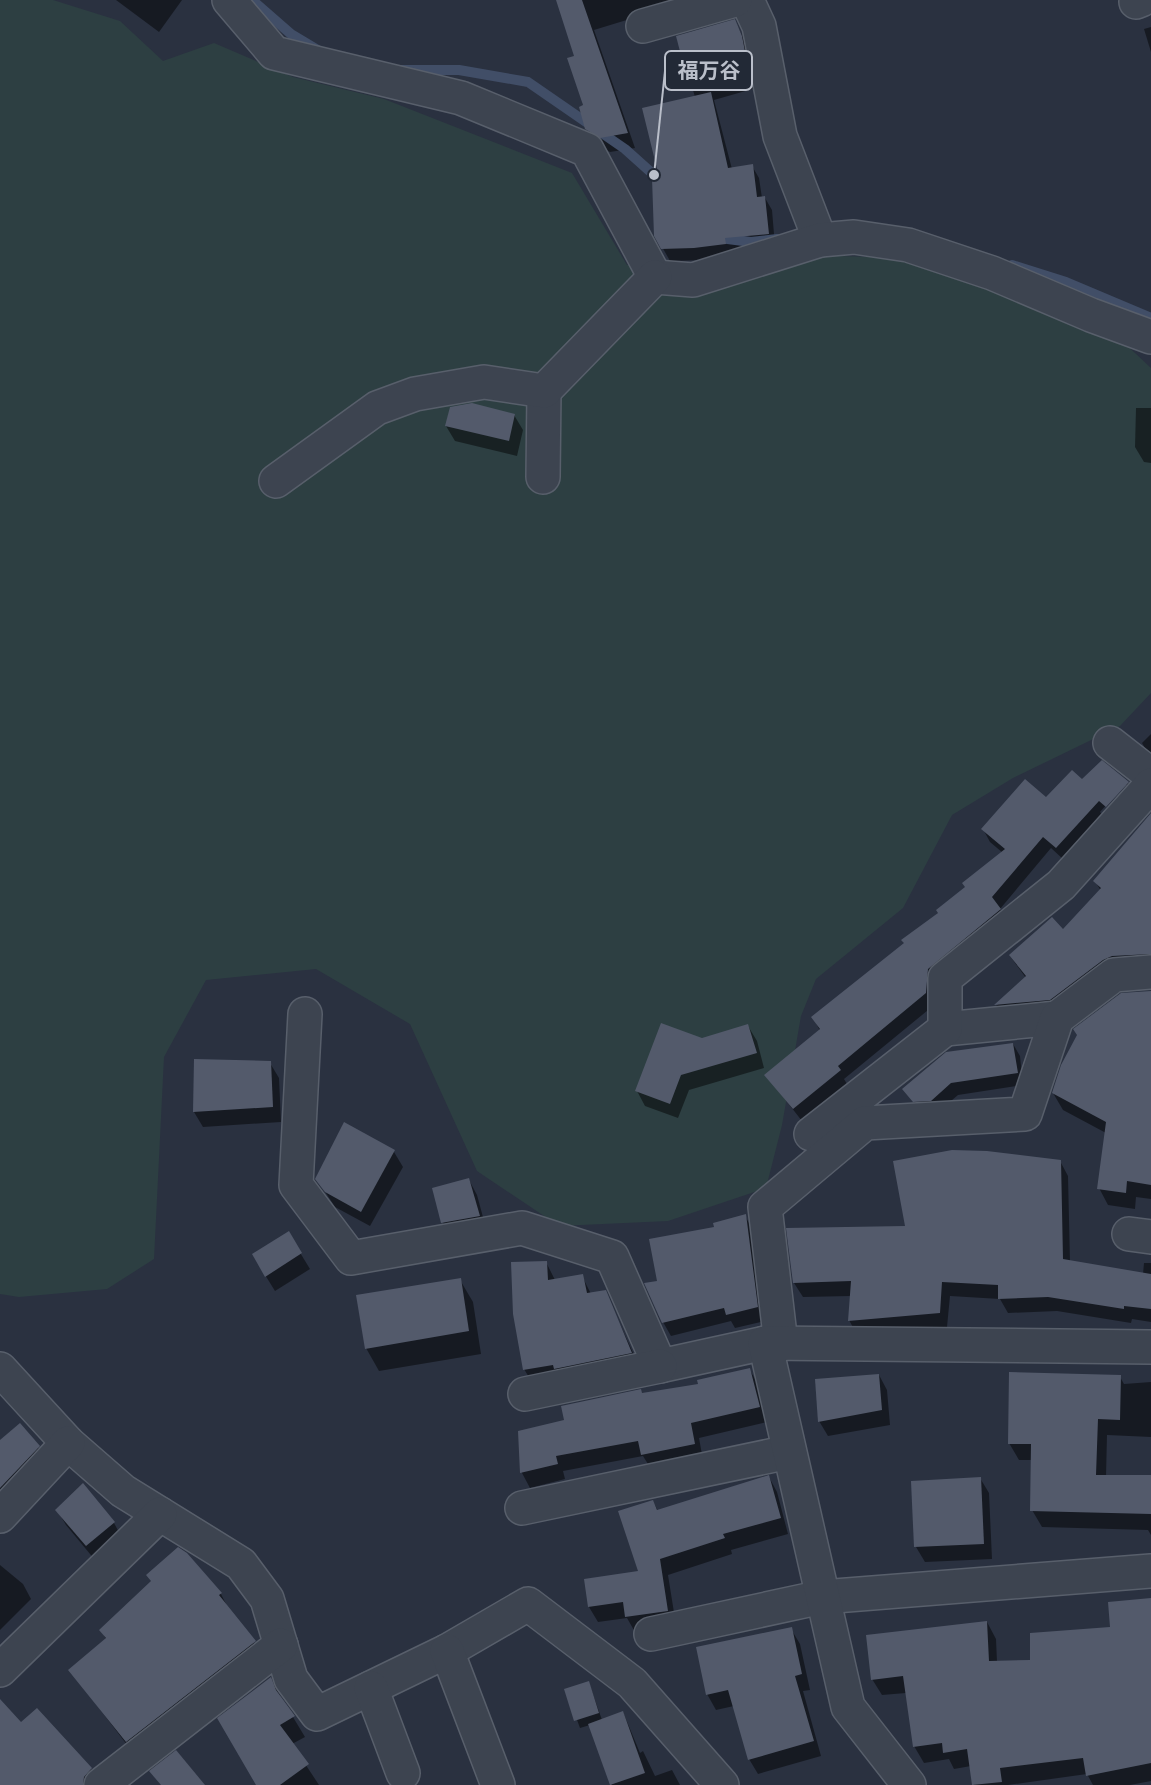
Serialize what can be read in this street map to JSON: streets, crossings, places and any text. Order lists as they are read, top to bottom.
{
  "places": ["福万谷"]
}
